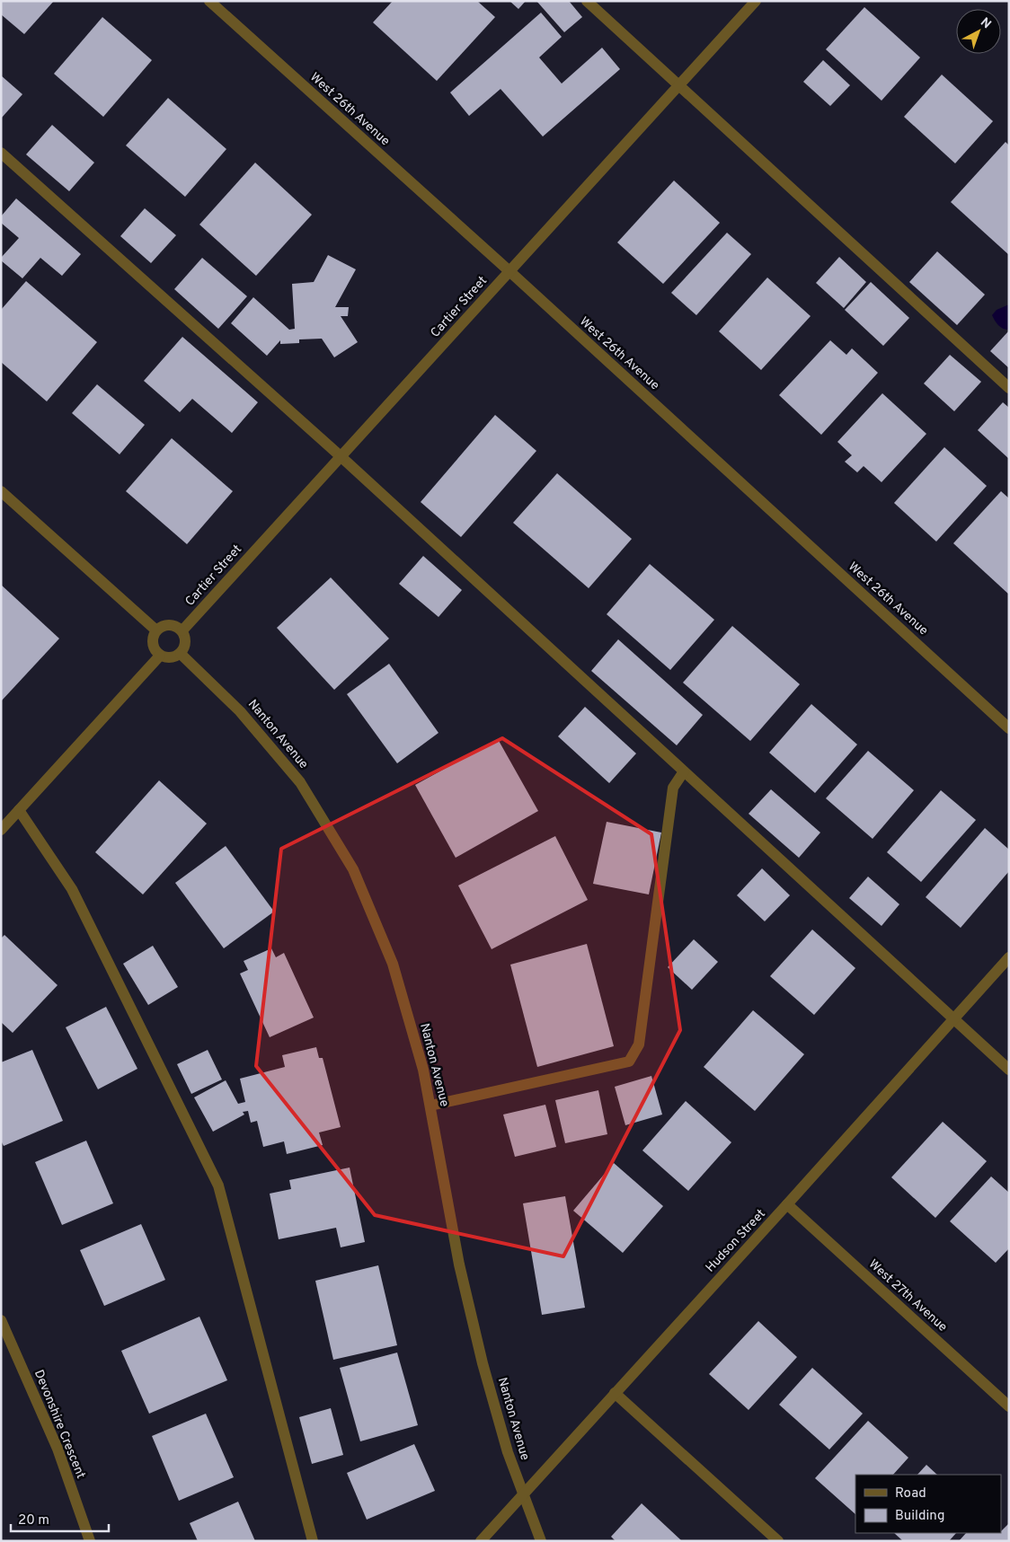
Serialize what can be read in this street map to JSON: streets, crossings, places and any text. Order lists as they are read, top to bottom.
{
  "streets": {
    "street": [
      "West 26th Avenue",
      "Cartier Street",
      "Nanton Avenue",
      "Hudson Street",
      "West 27th Avenue",
      "Devonshire Crescent"
    ]
  },
  "crossings": [
    ["West 26th Avenue", "Cartier Street"],
    ["Cartier Street", "Nanton Avenue"],
    ["Nanton Avenue", "Hudson Street"],
    ["Hudson Street", "West 27th Avenue"]
  ],
  "legend": ["Road", "Building"],
  "scale_bar": "20 m",
  "north": "top right"
}
